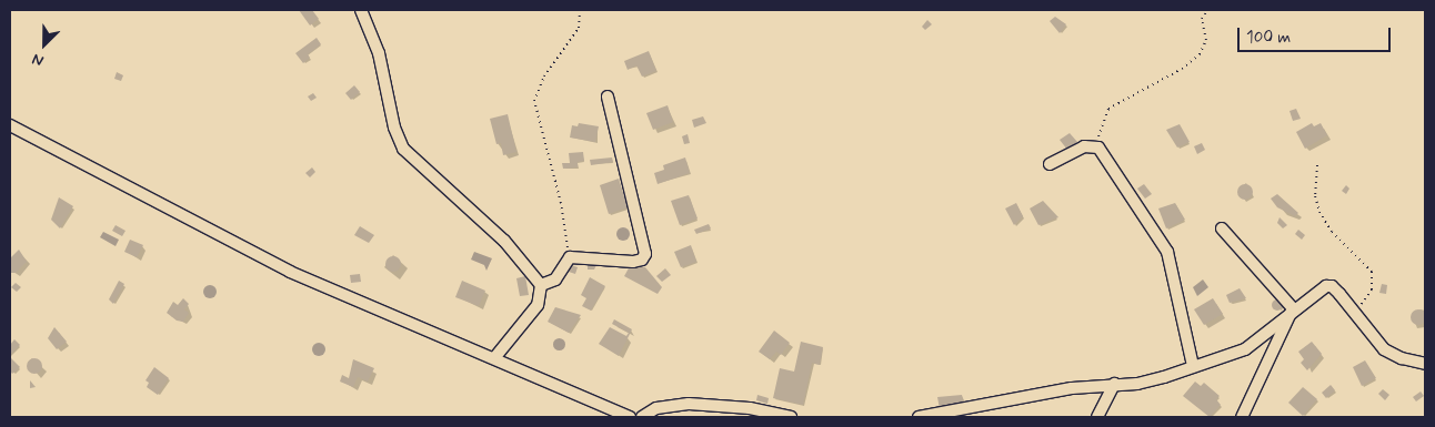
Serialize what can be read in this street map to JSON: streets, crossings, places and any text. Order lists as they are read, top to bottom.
{
  "scale_bar": "100 m",
  "north": "bottom left"
}
